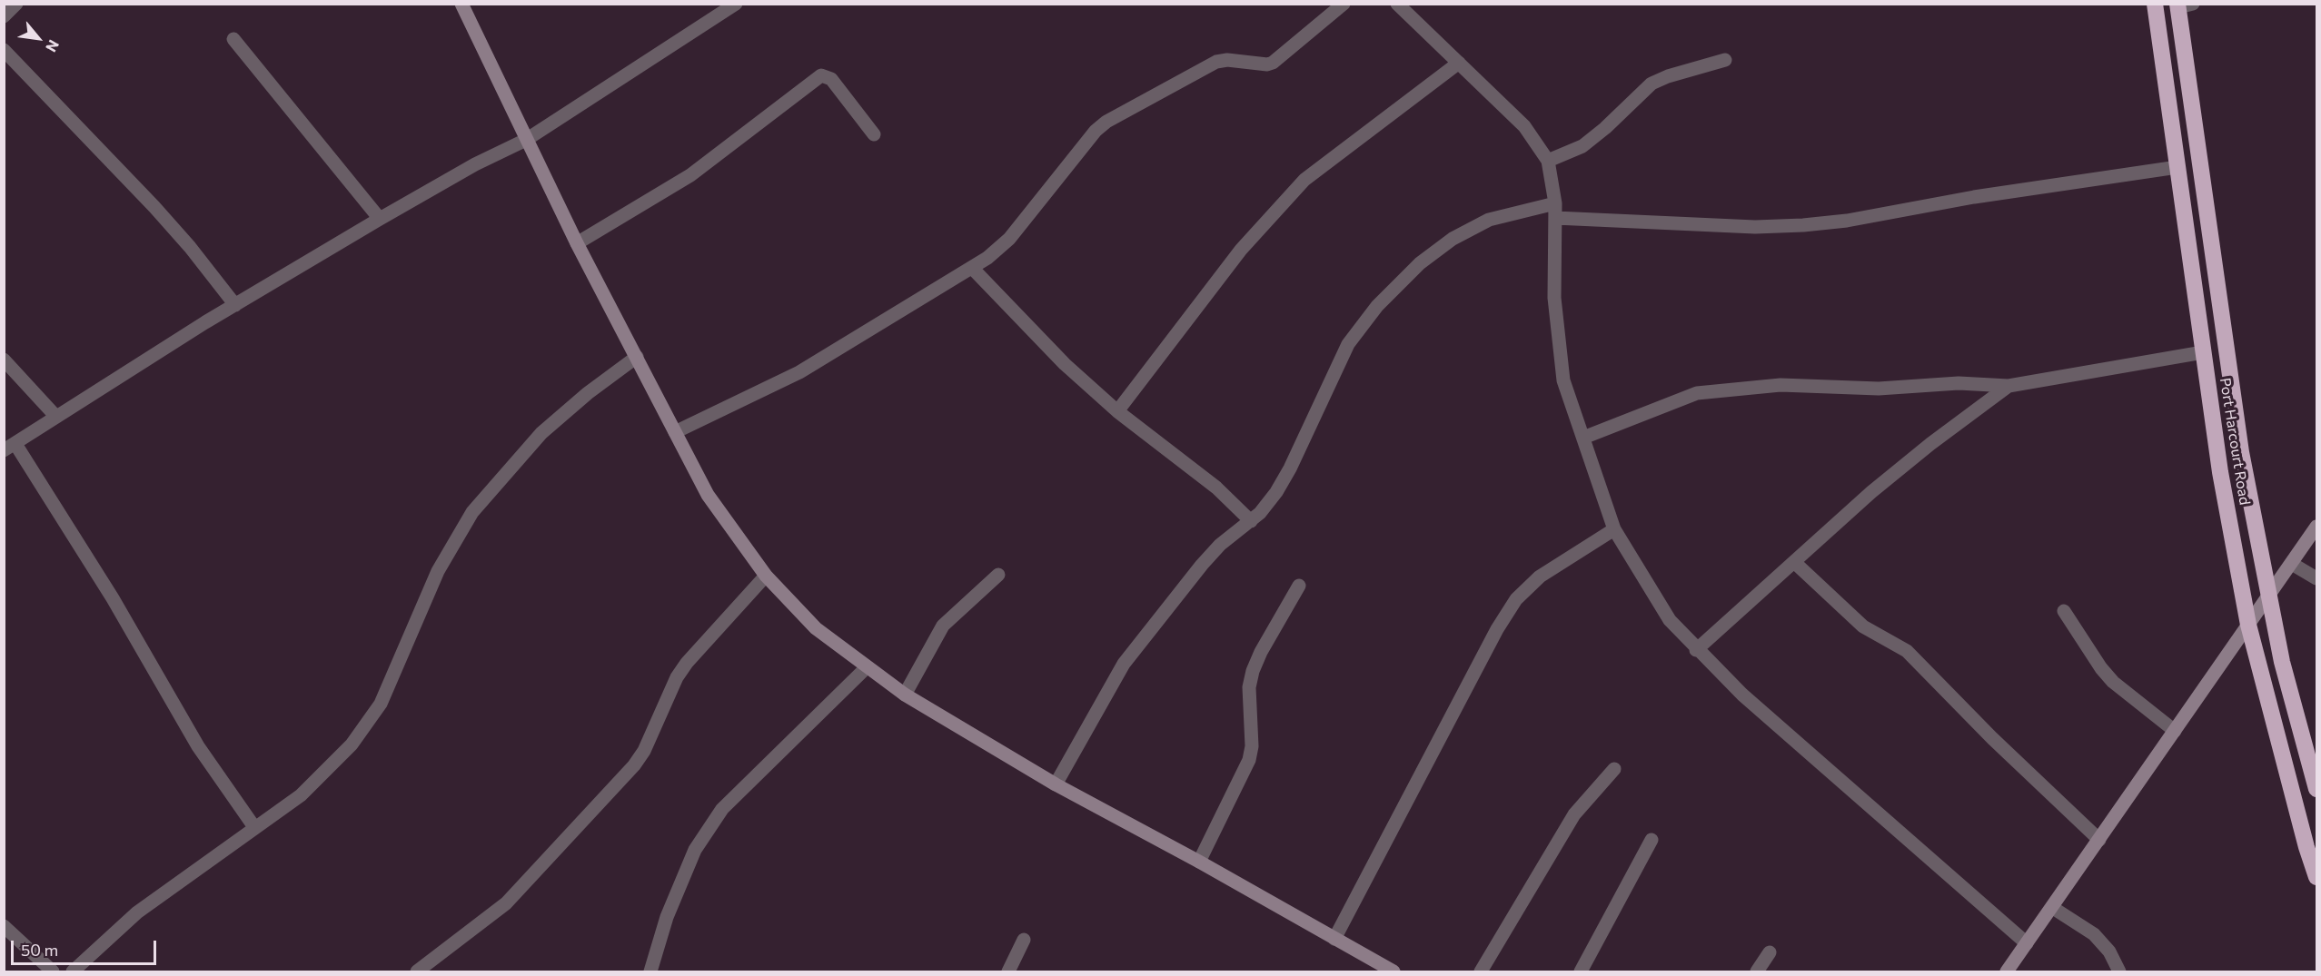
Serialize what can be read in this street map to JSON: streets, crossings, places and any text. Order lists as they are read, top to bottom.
{
  "streets": {
    "highway": ["Port Harcourt Road"]
  },
  "scale_bar": "50 m",
  "north": "bottom right"
}
